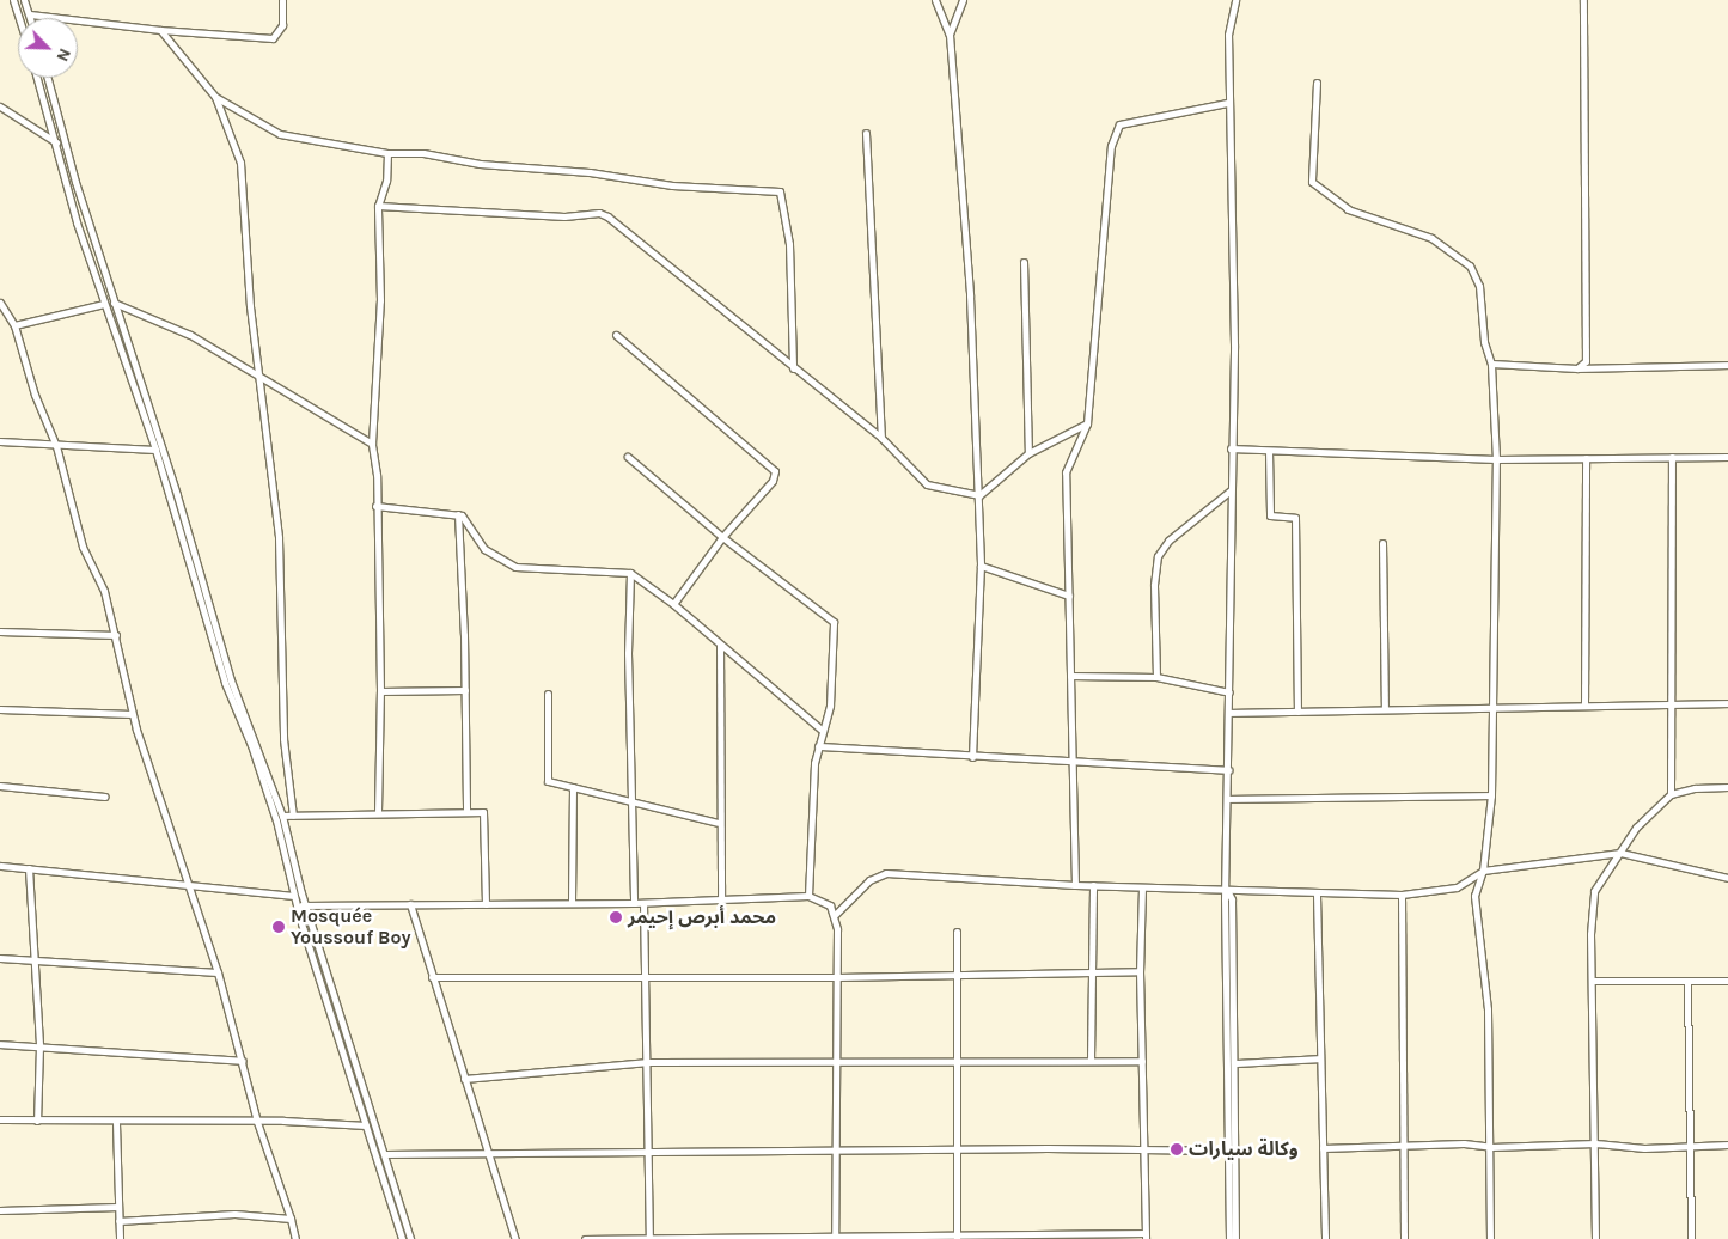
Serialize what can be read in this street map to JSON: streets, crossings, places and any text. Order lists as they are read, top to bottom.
{
  "places": ["محمد أبرص إحيمر", "Mosquée Youssouf Boy", "وكالة سيارات"],
  "north": "bottom right"
}
